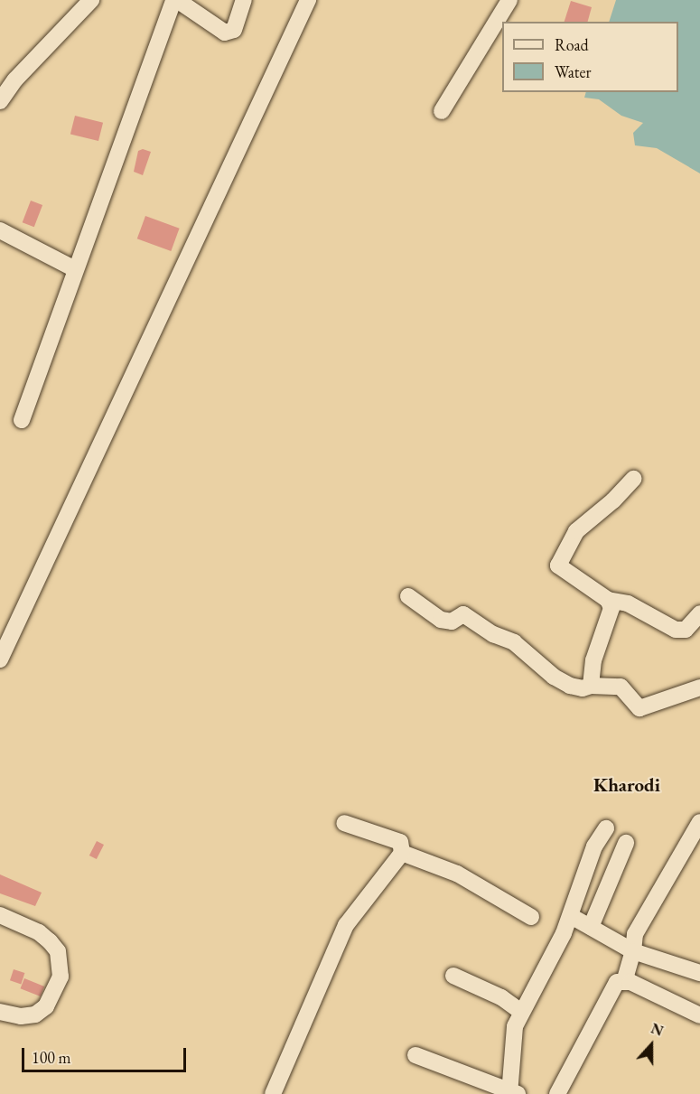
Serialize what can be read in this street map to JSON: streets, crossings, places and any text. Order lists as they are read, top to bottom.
{
  "districts": ["Kharodi"],
  "legend": ["Road", "Water"],
  "scale_bar": "100 m",
  "north": "top"
}
